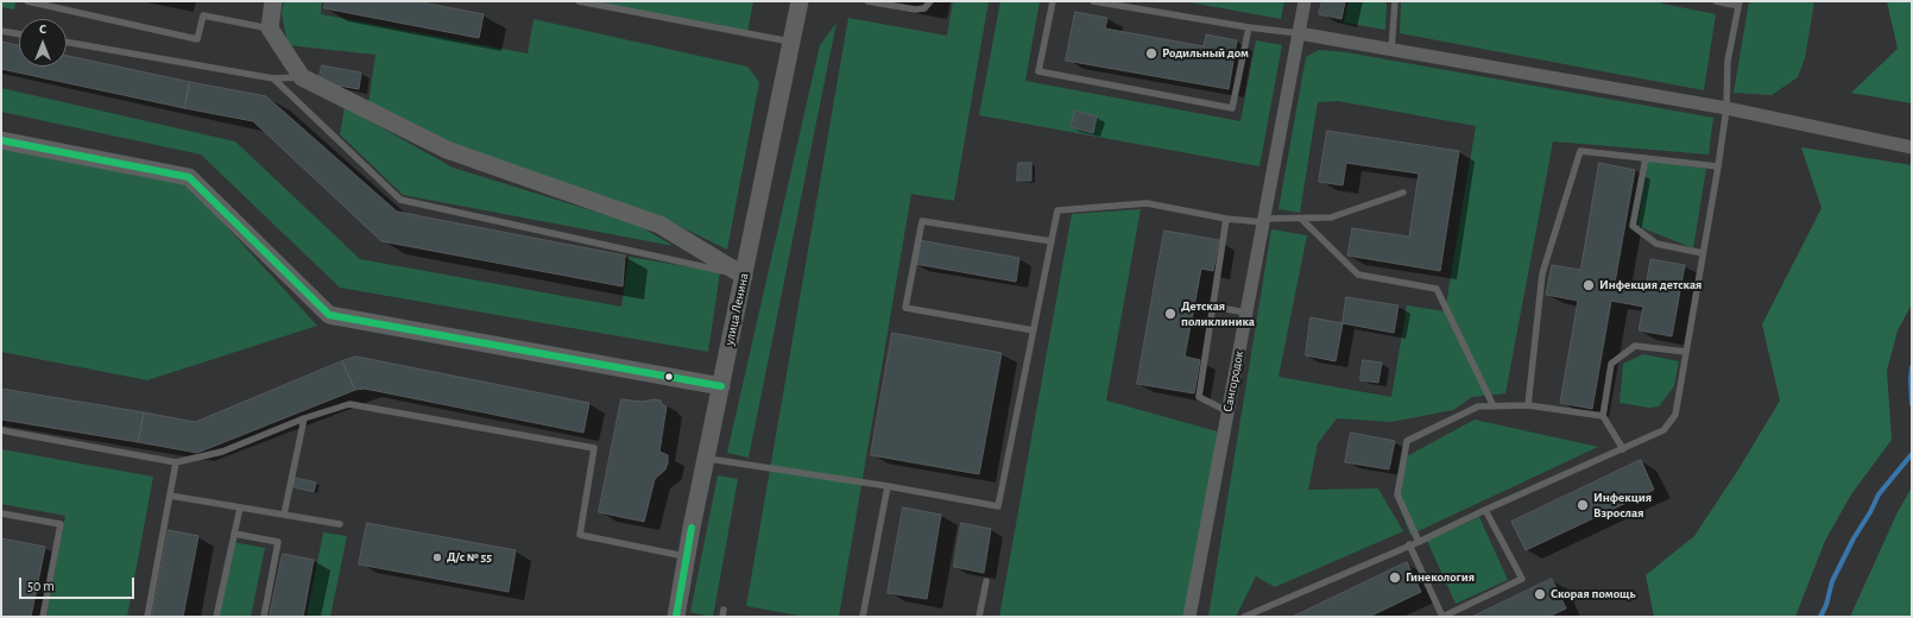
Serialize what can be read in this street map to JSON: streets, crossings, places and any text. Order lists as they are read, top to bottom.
{
  "streets": {
    "street": ["улица Ленина", "Сангородок"]
  },
  "places": [
    "Родильный дом",
    "Инфекция детская",
    "Детская поликлиника",
    "Инфекция Взрослая",
    "Д/с № 55",
    "Гинекология",
    "Скорая помощь"
  ],
  "scale_bar": "50 m",
  "north": "top"
}
